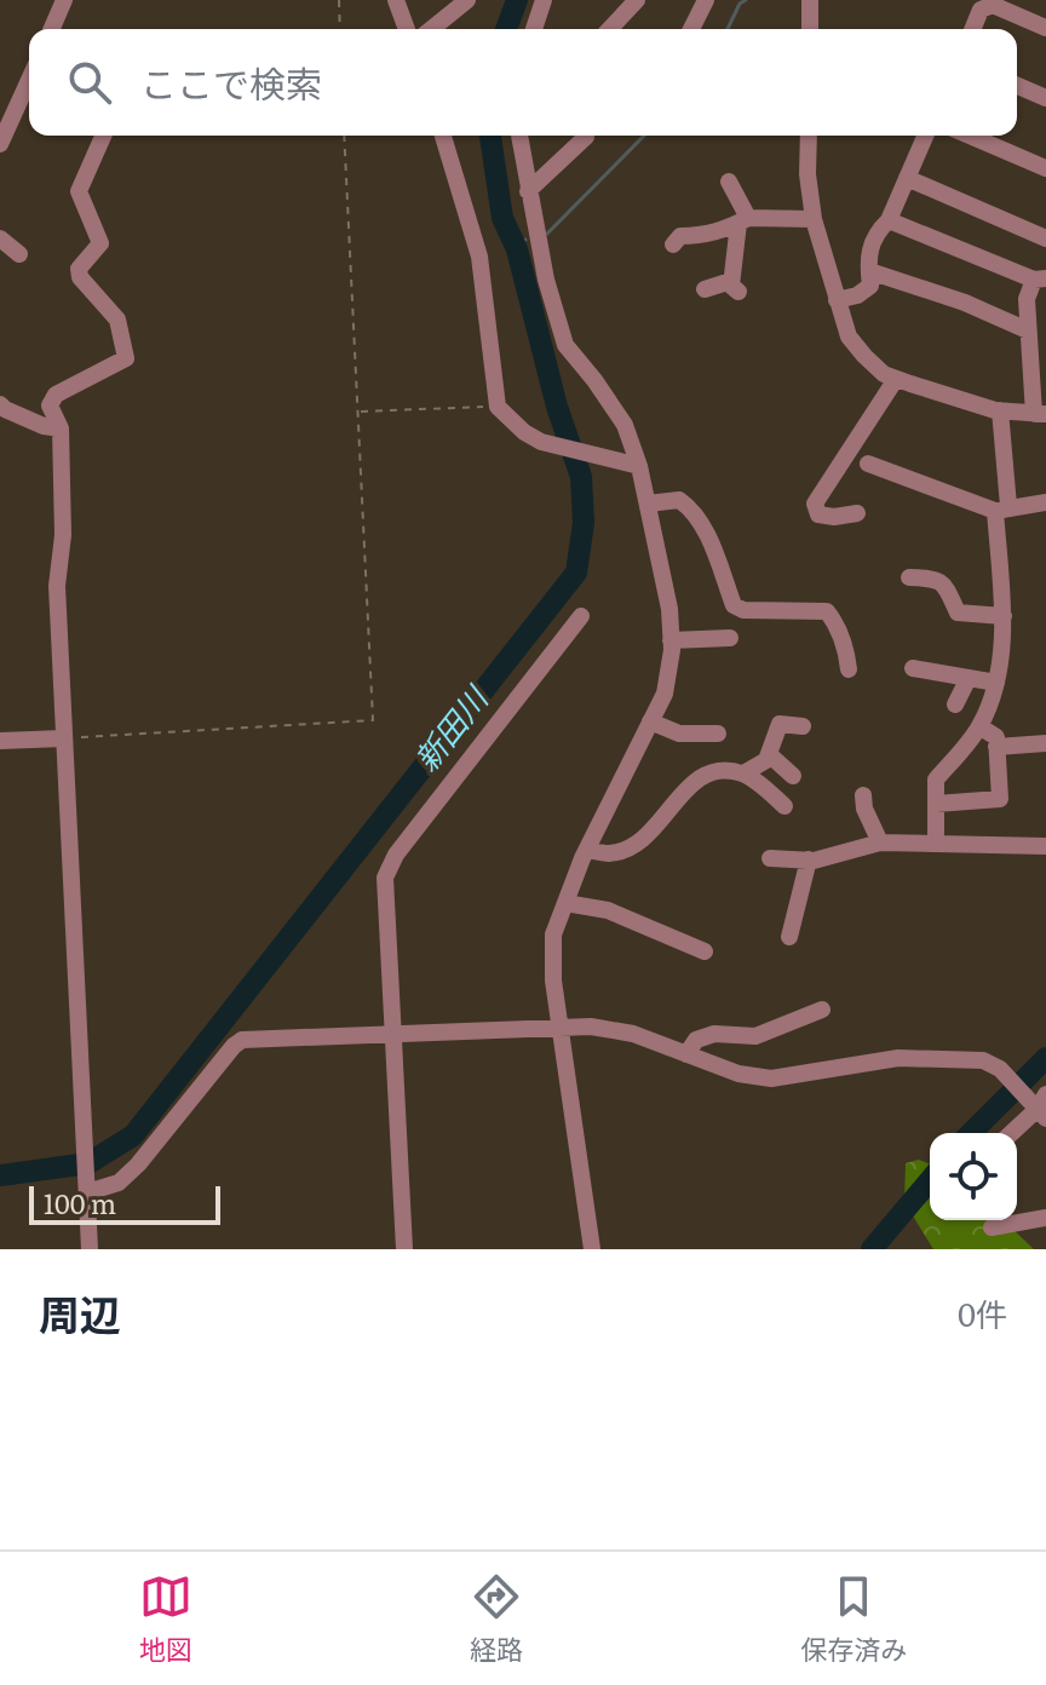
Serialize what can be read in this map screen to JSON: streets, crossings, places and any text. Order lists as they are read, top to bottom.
{
  "water": ["新田川"],
  "scale_bar": "100 m",
  "page": {
    "search": "ここで検索",
    "scale": "100 m",
    "heading": ["周辺", "0件"],
    "nav": ["地図", "経路", "保存済み"]
  }
}
